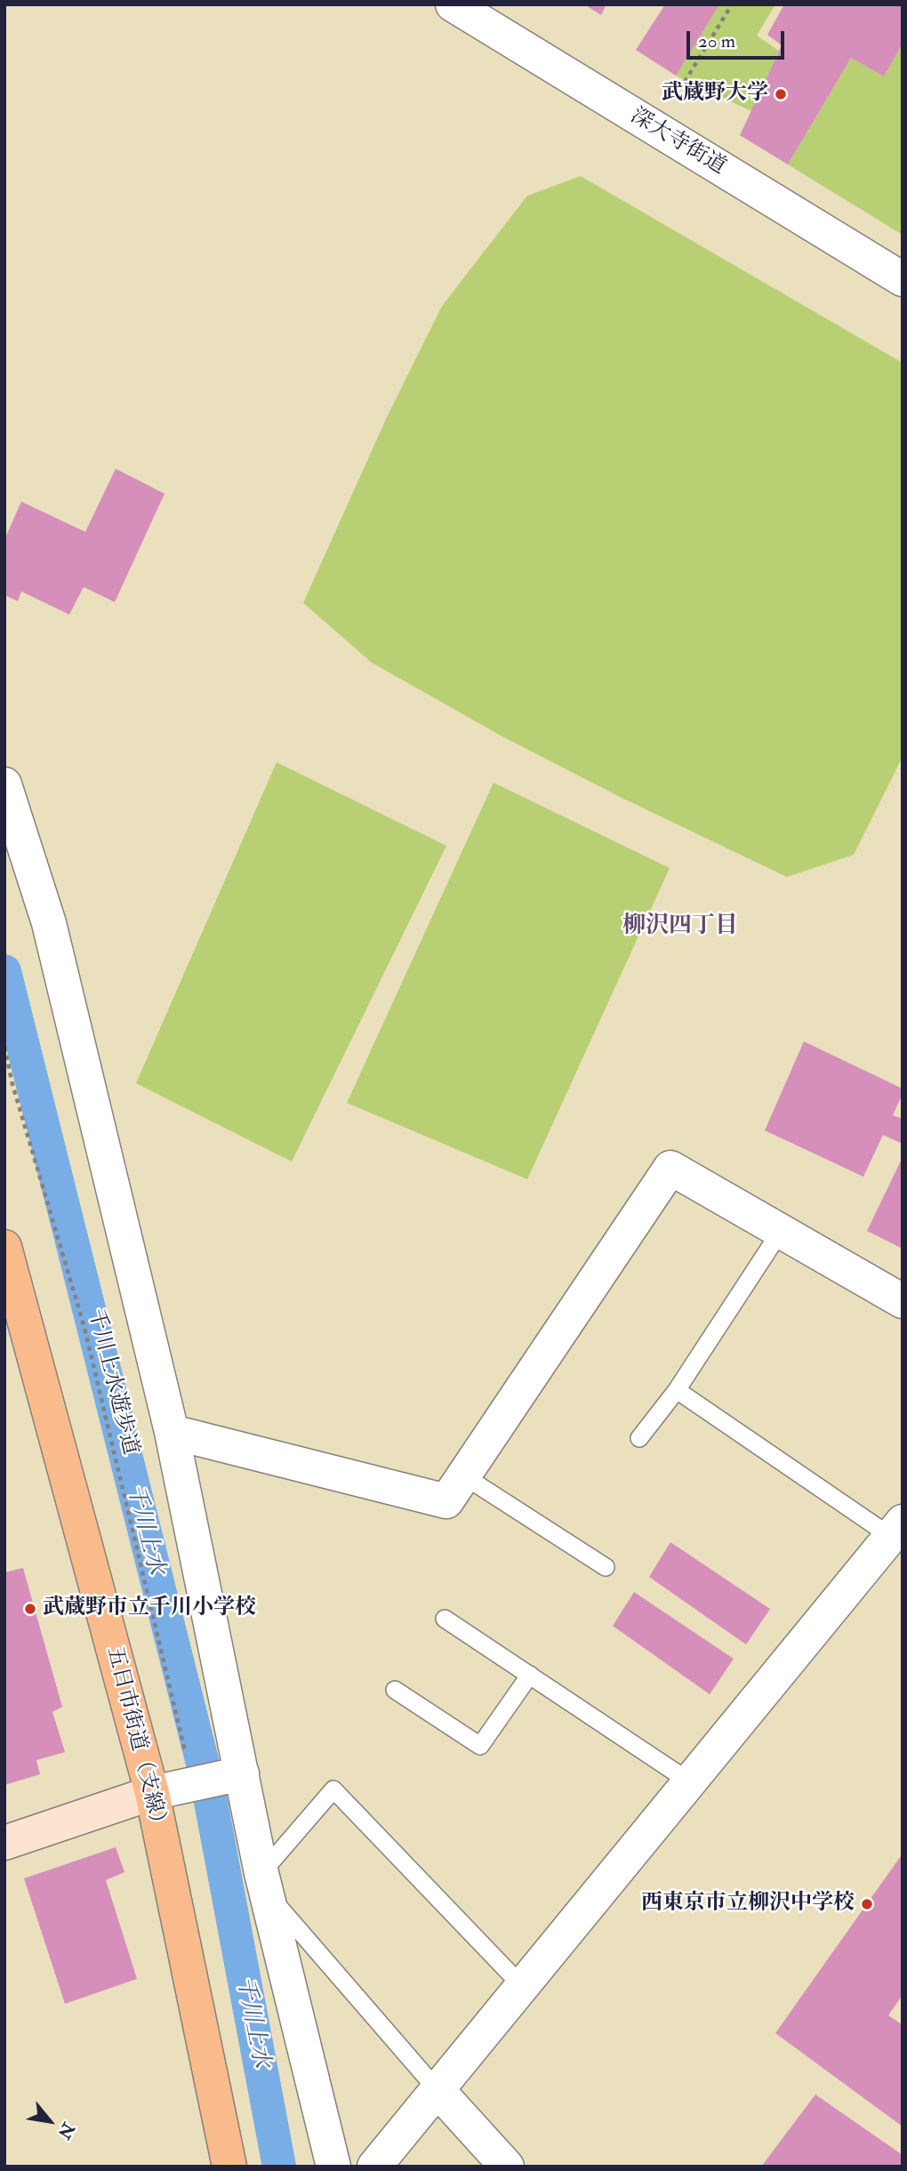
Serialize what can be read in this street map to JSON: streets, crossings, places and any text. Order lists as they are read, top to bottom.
{
  "streets": {
    "main road": ["五日市街道（支線）"],
    "street": ["深大寺街道"],
    "path": ["千川上水遊歩道"]
  },
  "districts": ["柳沢四丁目"],
  "water": ["千川上水"],
  "places": ["武蔵野大学", "武蔵野市立千川小学校", "西東京市立柳沢中学校"],
  "scale_bar": "20 m",
  "north": "bottom right"
}
